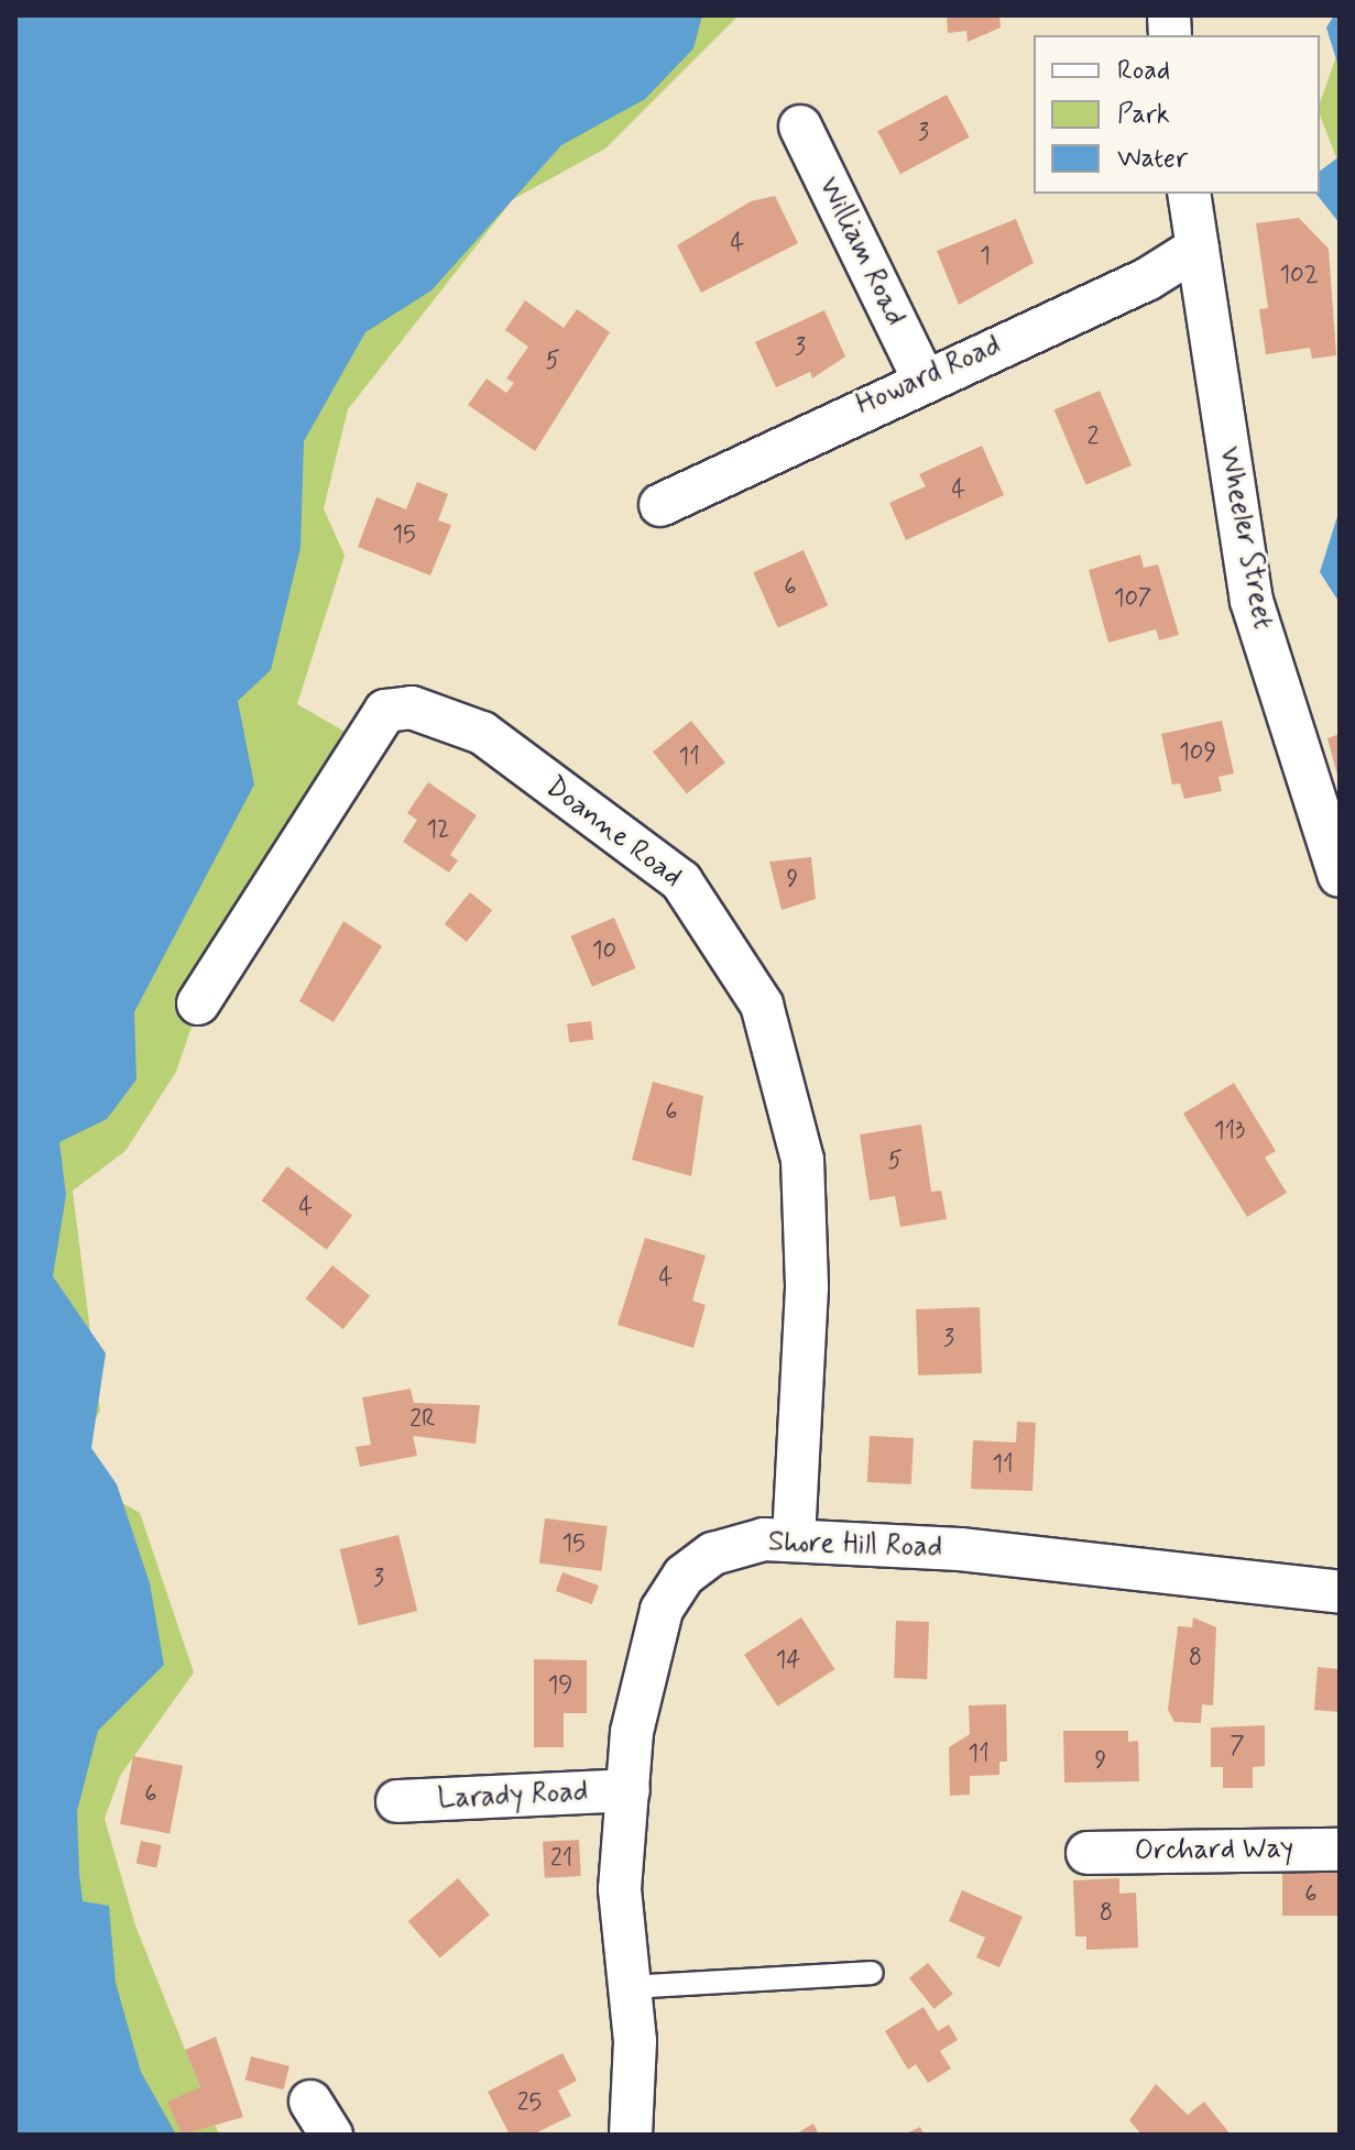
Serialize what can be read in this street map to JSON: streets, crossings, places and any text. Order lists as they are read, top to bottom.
{
  "streets": {
    "street": [
      "William Road",
      "Howard Road",
      "Wheeler Street",
      "Doanne Road",
      "Shore Hill Road",
      "Larady Road",
      "Orchard Way"
    ]
  },
  "crossings": [
    ["William Road", "Howard Road"],
    ["Howard Road", "Wheeler Street"],
    ["Doanne Road", "Shore Hill Road"],
    ["Shore Hill Road", "Larady Road"]
  ],
  "house_numbers": [
    "3",
    "4",
    "1",
    "102",
    "3",
    "5",
    "2",
    "4",
    "15",
    "6",
    "107",
    "109",
    "11",
    "12",
    "9",
    "10",
    "6",
    "113",
    "5",
    "4",
    "4",
    "3",
    "2R",
    "11",
    "15",
    "3",
    "8",
    "14",
    "19",
    "7",
    "11",
    "9",
    "6",
    "21",
    "6",
    "8",
    "25"
  ],
  "legend": ["Road", "Park", "Water"]
}
